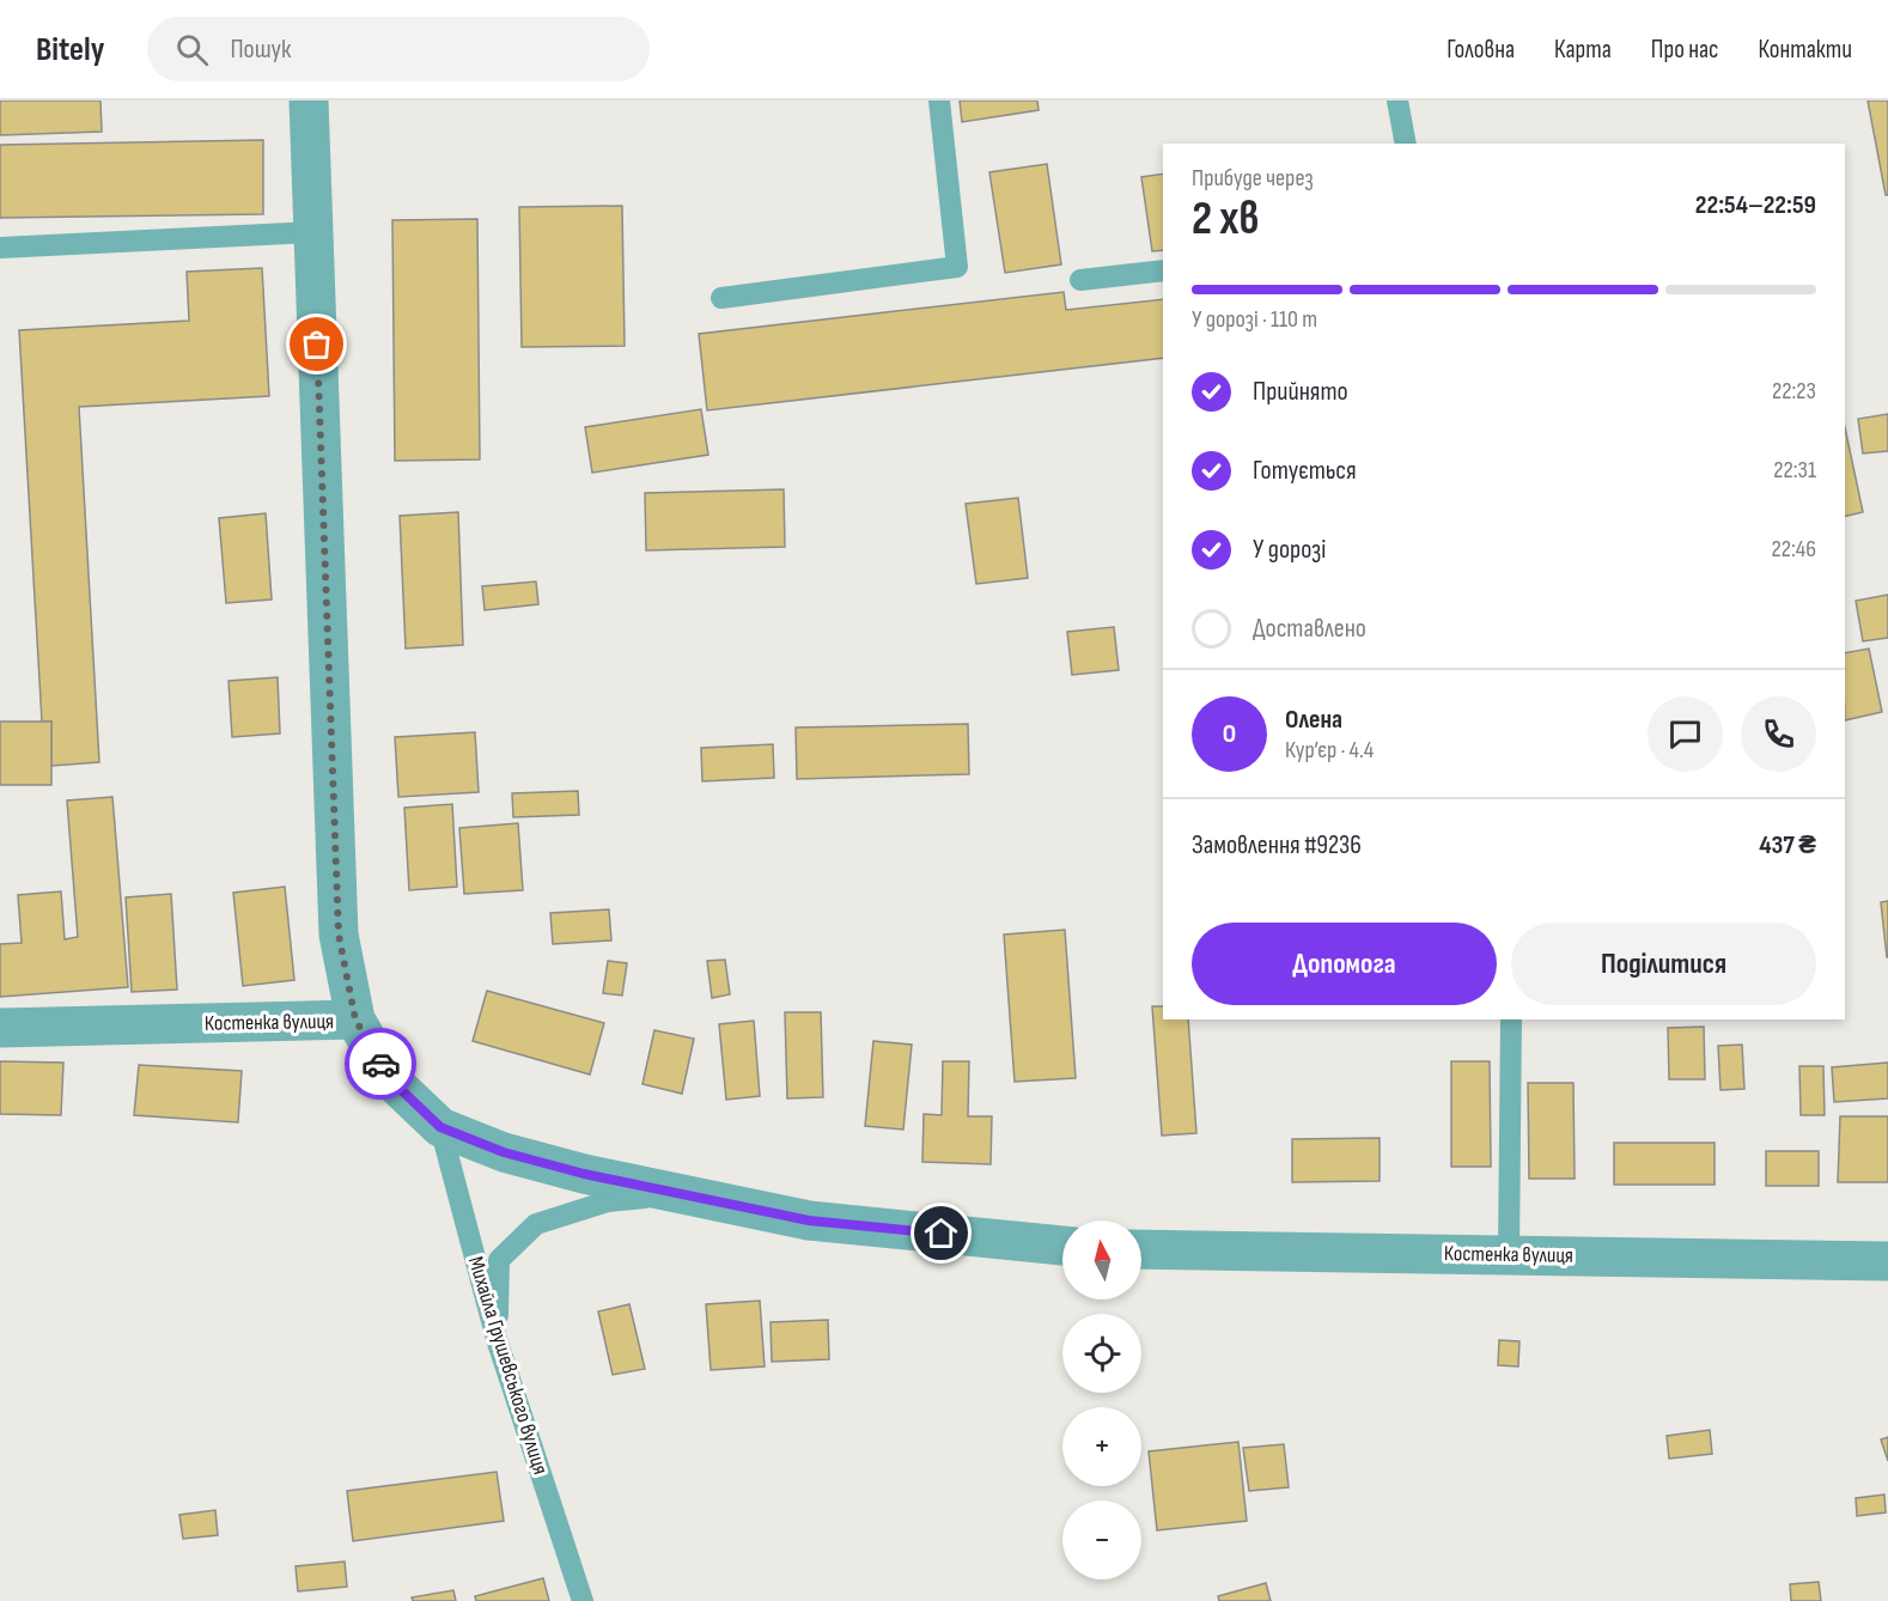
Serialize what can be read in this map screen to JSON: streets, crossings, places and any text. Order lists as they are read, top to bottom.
{
  "streets": {
    "street": ["Костенка вулиця"],
    "lane": ["Михайла Грушевського вулиця"]
  },
  "crossings": [
    ["Костенка вулиця", "Михайла Грушевського вулиця"]
  ],
  "north": "top",
  "page": {
    "header": "Bitely",
    "search": "Пошук",
    "nav": [
      "Головна",
      "Карта",
      "Про нас",
      "Контакти"
    ],
    "heading": ["2 хв", "Прибуде через", "22:54–22:59"],
    "panel": [
      "Олена",
      "Кур’єр · 4.4",
      "Замовлення #9236",
      "437 ₴"
    ],
    "bar": "У дорозі · 110 m",
    "list": [
      ["Прийнято", "22:23"],
      ["Готується", "22:31"],
      ["У дорозі", "22:46"],
      "Доставлено"
    ],
    "round": "О",
    "buttons": ["Допомога", "Поділитися"],
    "map_buttons": ["+", "−"]
  }
}
